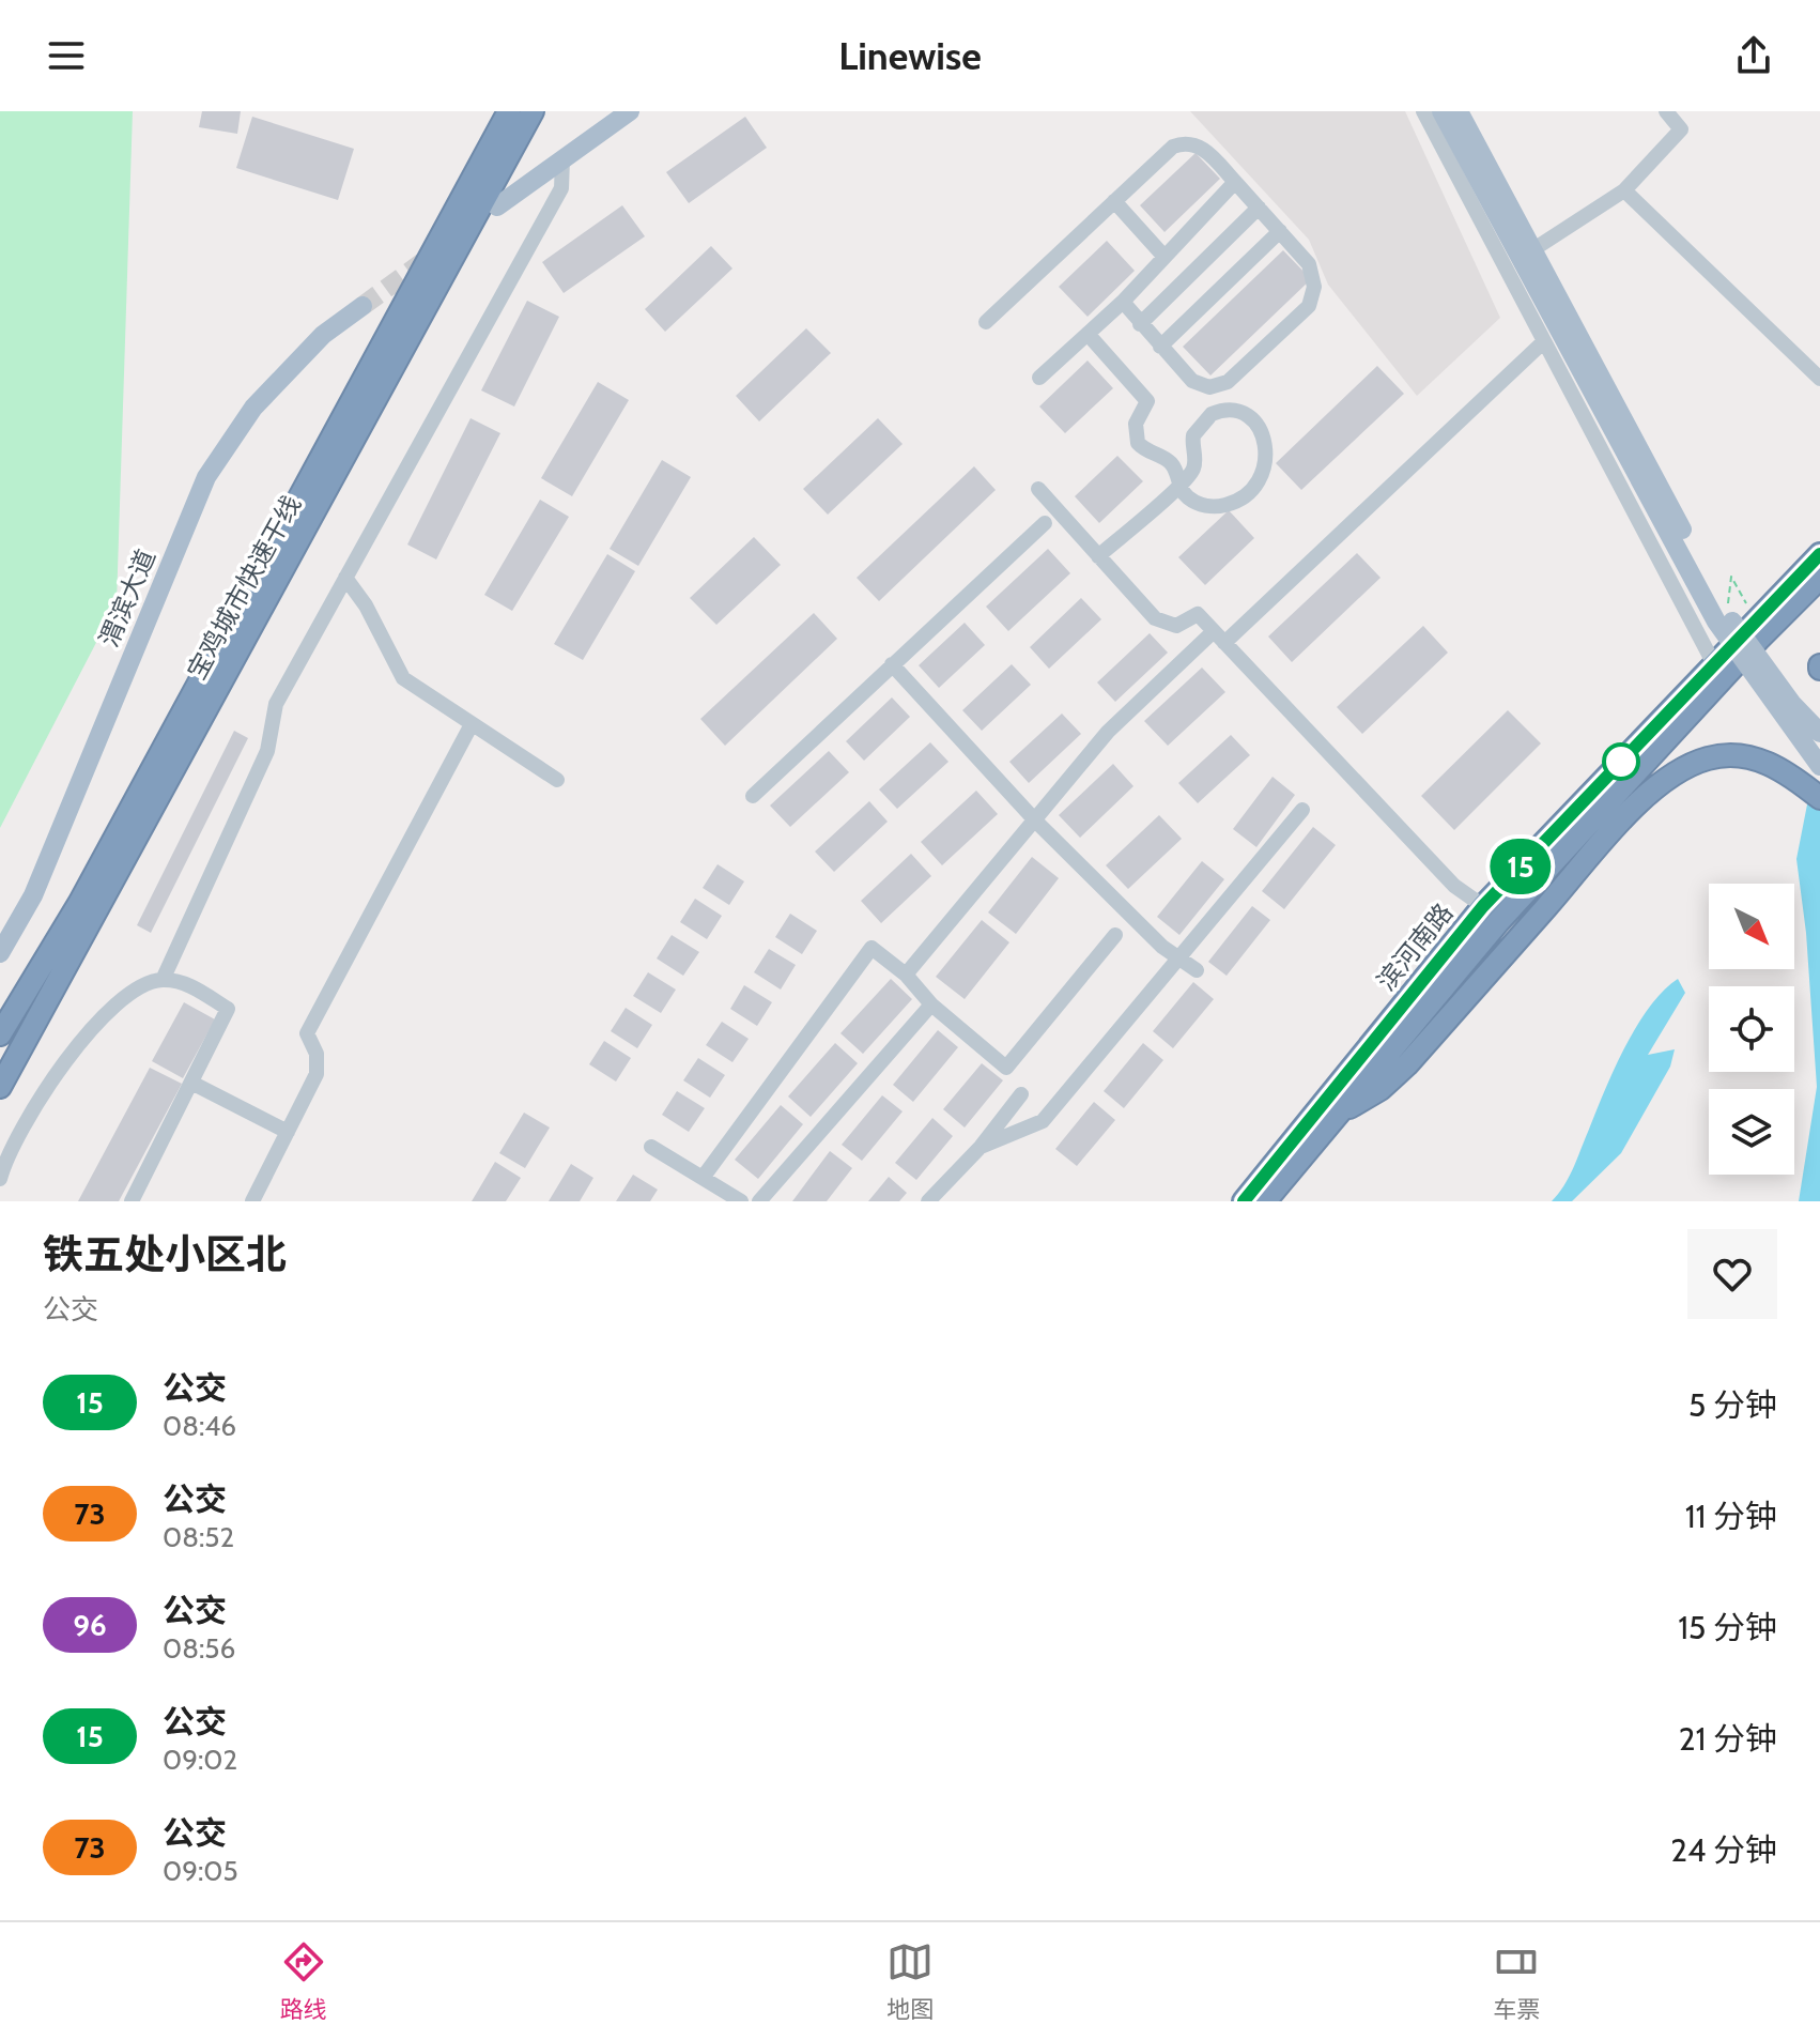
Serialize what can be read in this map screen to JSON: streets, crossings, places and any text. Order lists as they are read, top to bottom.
{
  "streets": {
    "highway": ["宝鸡城市快速干线", "滨河南路"],
    "main road": ["渭滨大道"]
  },
  "lines": ["bus line 15"],
  "north": "bottom right",
  "page": {
    "header": "Linewise",
    "on_map": "15",
    "heading": ["铁五处小区北", "公交"],
    "list": [
      {
        "mark": "15",
        "name": "公交",
        "note": "08:46",
        "value": "5 分钟"
      },
      {
        "mark": "73",
        "name": "公交",
        "note": "08:52",
        "value": "11 分钟"
      },
      {
        "mark": "96",
        "name": "公交",
        "note": "08:56",
        "value": "15 分钟"
      },
      {
        "mark": "15",
        "name": "公交",
        "note": "09:02",
        "value": "21 分钟"
      },
      {
        "mark": "73",
        "name": "公交",
        "note": "09:05",
        "value": "24 分钟"
      }
    ],
    "tabs": ["路线", "地图", "车票"]
  }
}
